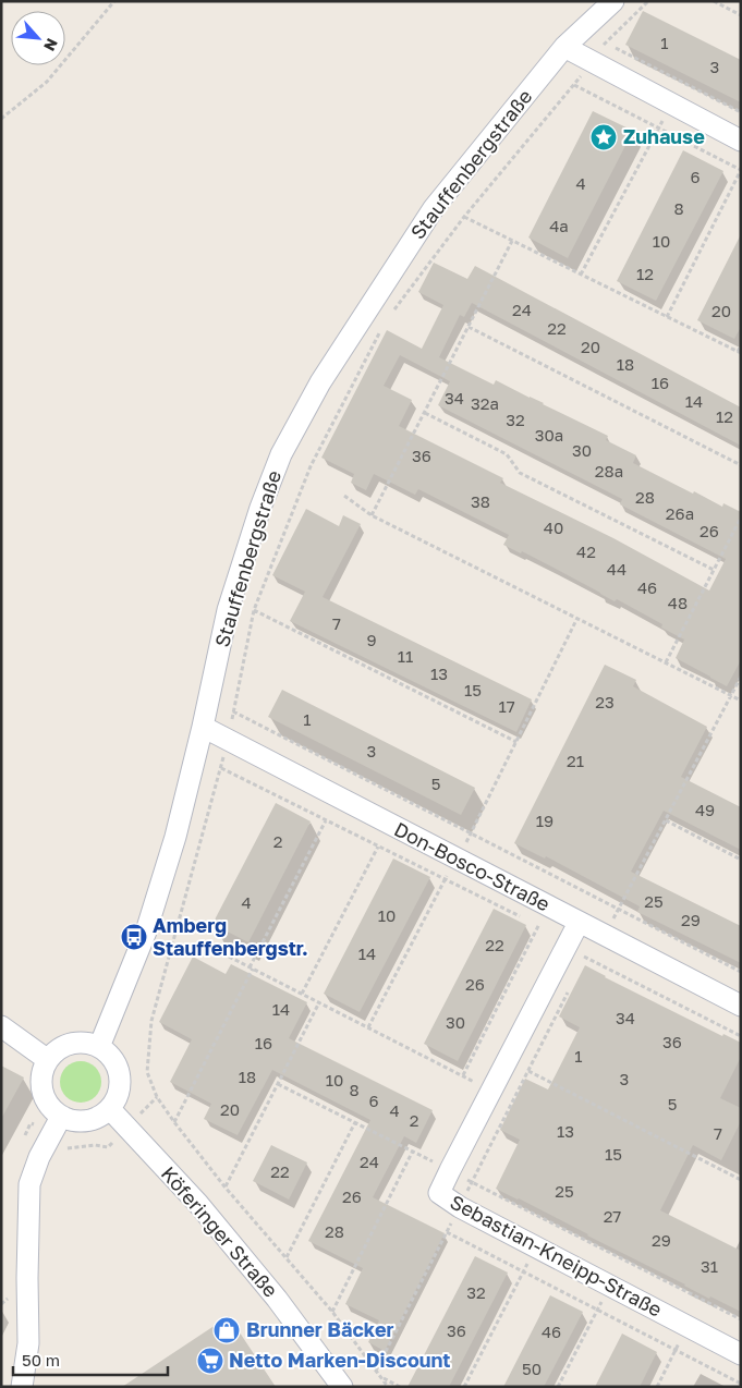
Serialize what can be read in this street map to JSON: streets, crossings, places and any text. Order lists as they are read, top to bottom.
{
  "streets": {
    "street": [
      "Stauffenbergstraße",
      "Don-Bosco-Straße",
      "Köferinger Straße",
      "Sebastian-Kneipp-Straße"
    ]
  },
  "crossings": [
    ["Stauffenbergstraße", "Don-Bosco-Straße"],
    ["Stauffenbergstraße", "Köferinger Straße"],
    ["Don-Bosco-Straße", "Sebastian-Kneipp-Straße"]
  ],
  "places": {
    "place": ["Zuhause"],
    "bus stop": ["Amberg Stauffenbergstr."],
    "shop": ["Brunner Bäcker"],
    "supermarket": ["Netto Marken-Discount"]
  },
  "house_numbers": [
    "1",
    "3",
    "6",
    "4",
    "8",
    "4a",
    "10",
    "12",
    "24",
    "20",
    "22",
    "20",
    "18",
    "16",
    "34",
    "14",
    "32a",
    "12",
    "32",
    "30a",
    "30",
    "36",
    "28a",
    "28",
    "38",
    "26a",
    "40",
    "26",
    "42",
    "44",
    "46",
    "48",
    "7",
    "9",
    "11",
    "13",
    "15",
    "23",
    "17",
    "1",
    "3",
    "21",
    "5",
    "49",
    "19",
    "2",
    "25",
    "4",
    "10",
    "29",
    "22",
    "14",
    "26",
    "14",
    "34",
    "30",
    "36",
    "16",
    "1",
    "18",
    "3",
    "10",
    "8",
    "6",
    "5",
    "20",
    "4",
    "2",
    "13",
    "7",
    "15",
    "24",
    "22",
    "25",
    "26",
    "27",
    "28",
    "29",
    "31",
    "32",
    "36",
    "46",
    "50"
  ],
  "scale_bar": "50 m",
  "north": "bottom right"
}
